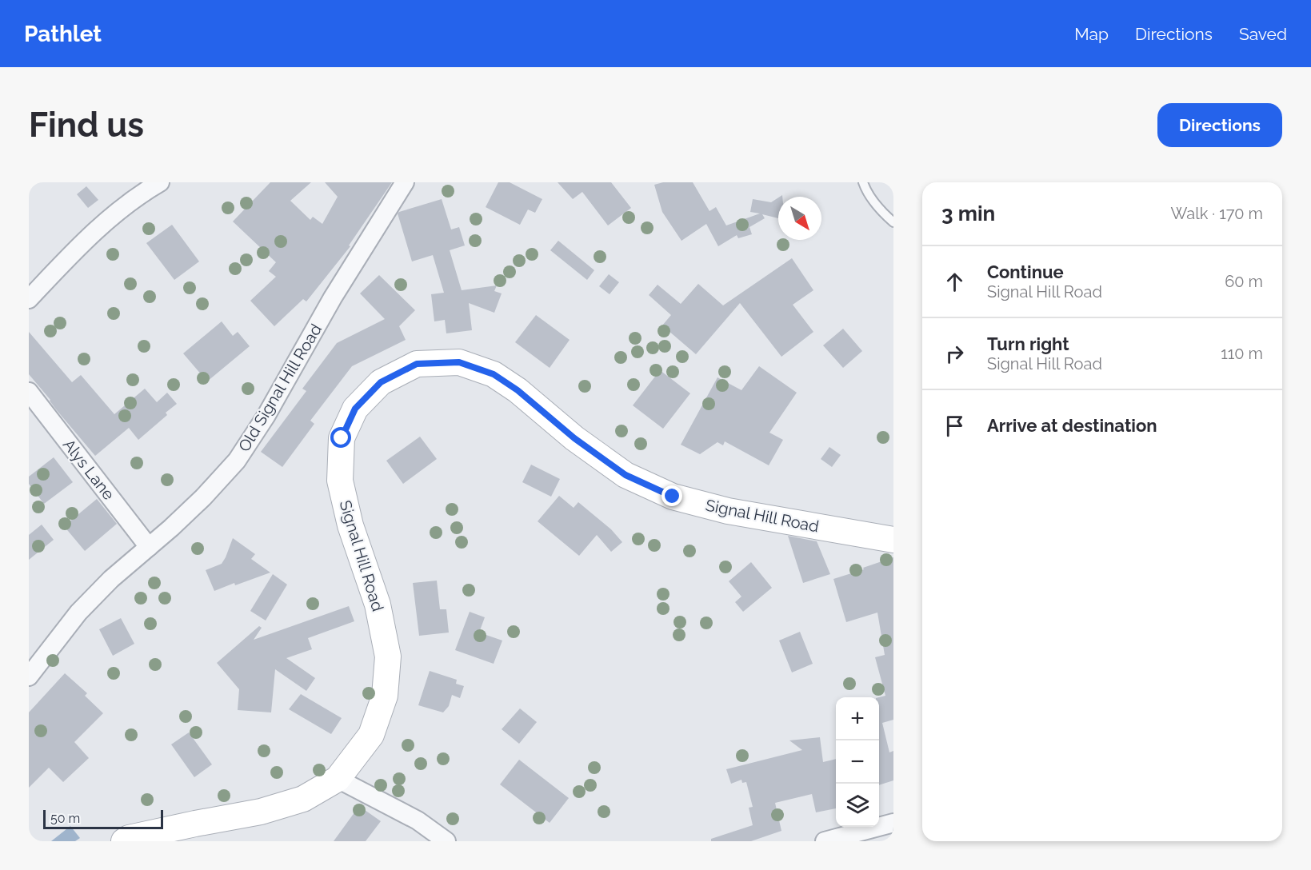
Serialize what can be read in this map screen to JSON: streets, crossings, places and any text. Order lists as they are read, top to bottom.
{
  "streets": {
    "main road": ["Signal Hill Road"],
    "street": ["Old Signal Hill Road", "Alys Lane"]
  },
  "crossings": [
    ["Old Signal Hill Road", "Alys Lane"]
  ],
  "scale_bar": "50 m",
  "north": "bottom right",
  "page": {
    "header": "Pathlet",
    "nav": ["Map", "Directions", "Saved"],
    "buttons": "Directions",
    "title": "Find us",
    "heading": ["3 min", "Walk · 170 m"],
    "list": [
      ["Continue", "Signal Hill Road", "60 m"],
      ["Turn right", "Signal Hill Road", "110 m"],
      "Arrive at destination"
    ],
    "map_buttons": ["+", "−"],
    "scale": "50 m"
  }
}
